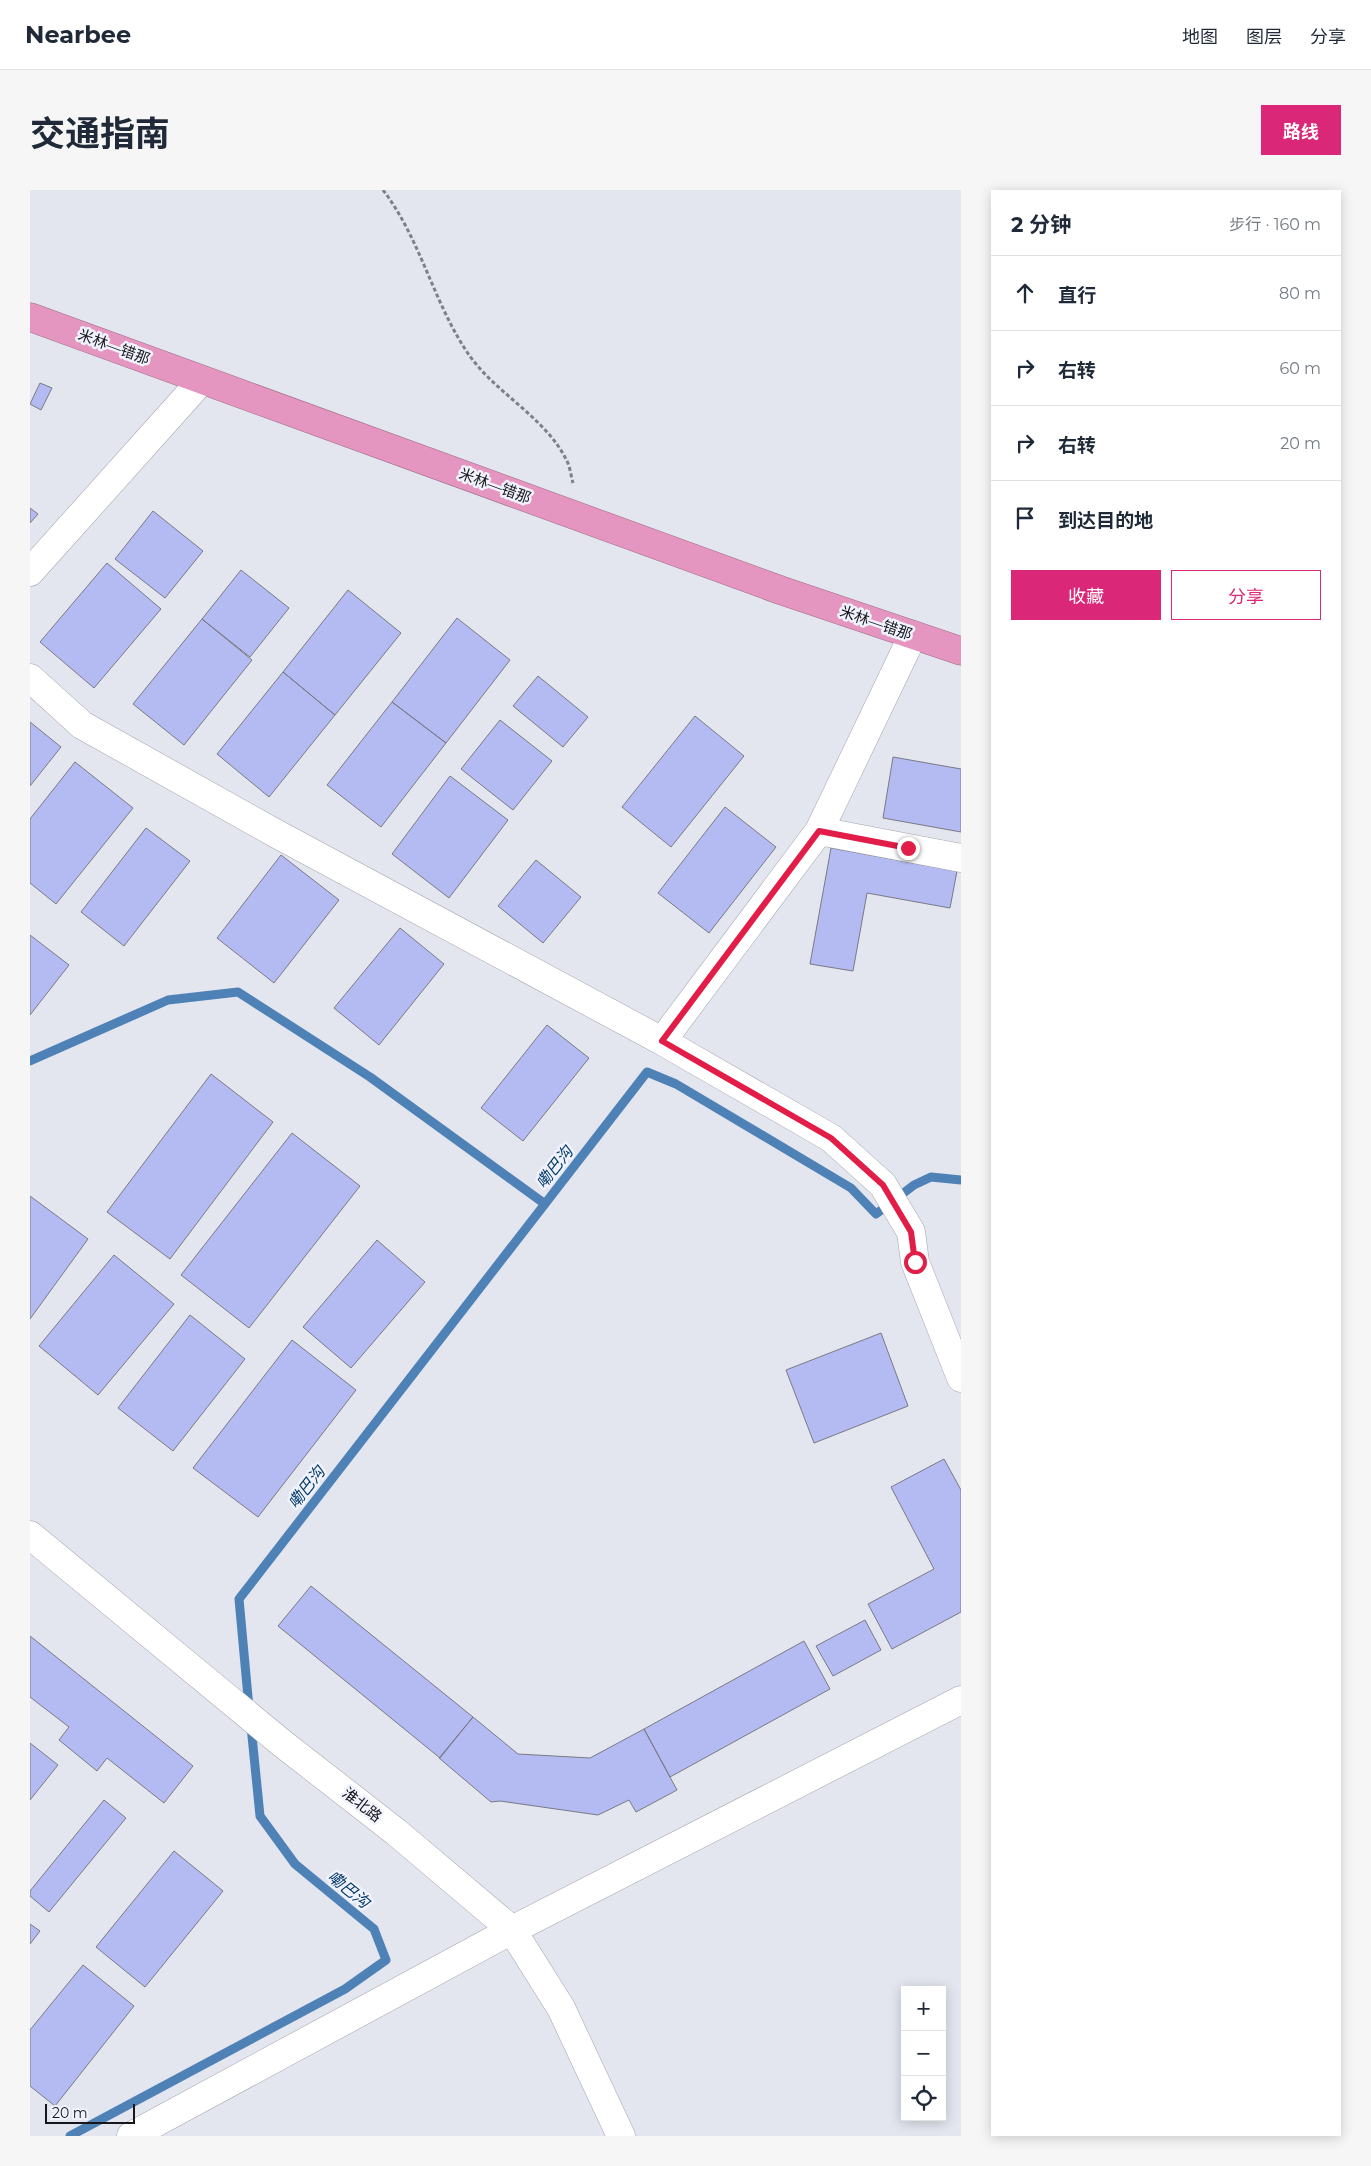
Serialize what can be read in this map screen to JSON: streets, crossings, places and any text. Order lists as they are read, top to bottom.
{
  "streets": {
    "highway": ["米林—错那"],
    "street": ["淮北路"]
  },
  "water": ["嘞巴沟"],
  "scale_bar": "20 m",
  "page": {
    "header": "Nearbee",
    "nav": ["地图", "图层", "分享"],
    "title": "交通指南",
    "buttons": [
      "路线",
      ["收藏", "分享"]
    ],
    "heading": ["2 分钟", "步行 · 160 m"],
    "list": [
      ["直行", "80 m"],
      ["右转", "60 m"],
      ["右转", "20 m"],
      "到达目的地"
    ],
    "map_buttons": ["+", "−"],
    "scale": "20 m"
  }
}
